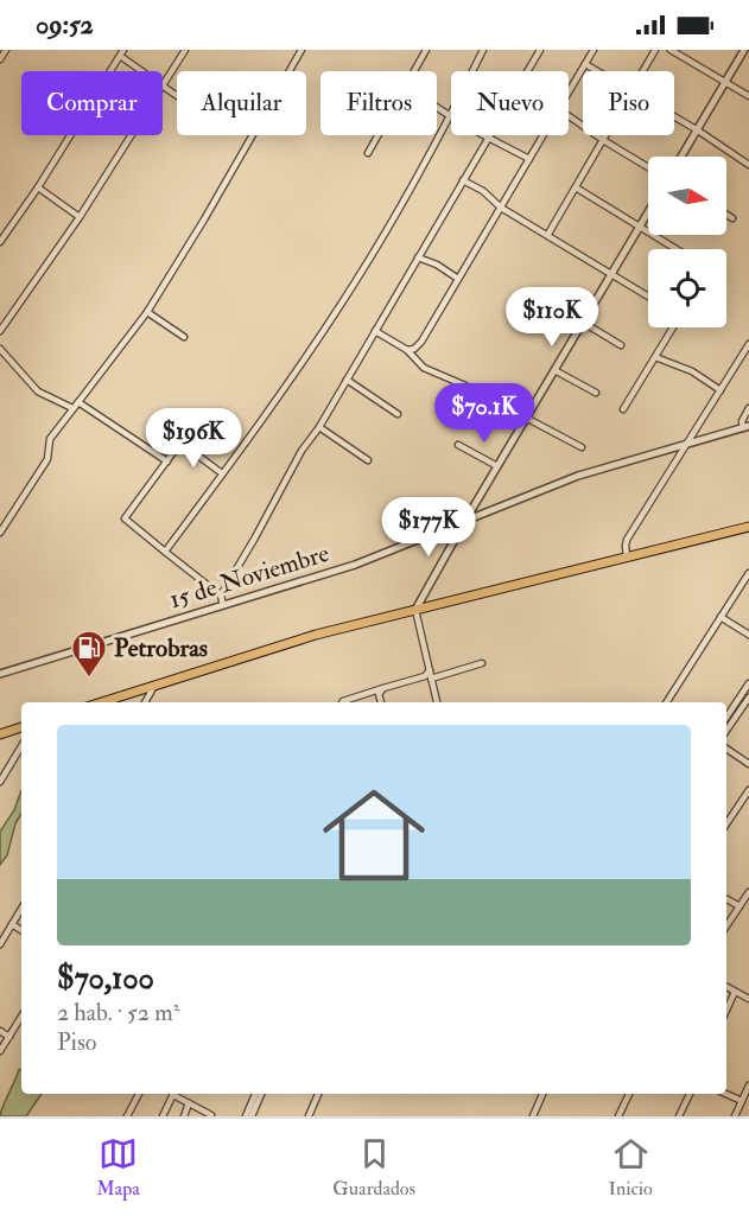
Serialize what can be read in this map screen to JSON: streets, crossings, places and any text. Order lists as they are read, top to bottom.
{
  "streets": {
    "street": ["15 de Noviembre"]
  },
  "places": {
    "fuel station": ["Petrobras"]
  },
  "north": "right",
  "page": {
    "status": "09:52",
    "chip": [
      "Comprar",
      "Alquilar",
      "Filtros",
      "Nuevo",
      "Piso"
    ],
    "price": [
      "$110K",
      "$70.1K",
      "$196K",
      "$177K"
    ],
    "list": [
      {
        "name": "$70,100",
        "note": "2 hab. · 52 m² · Piso"
      }
    ],
    "tabs": ["Mapa", "Guardados", "Inicio"]
  }
}
